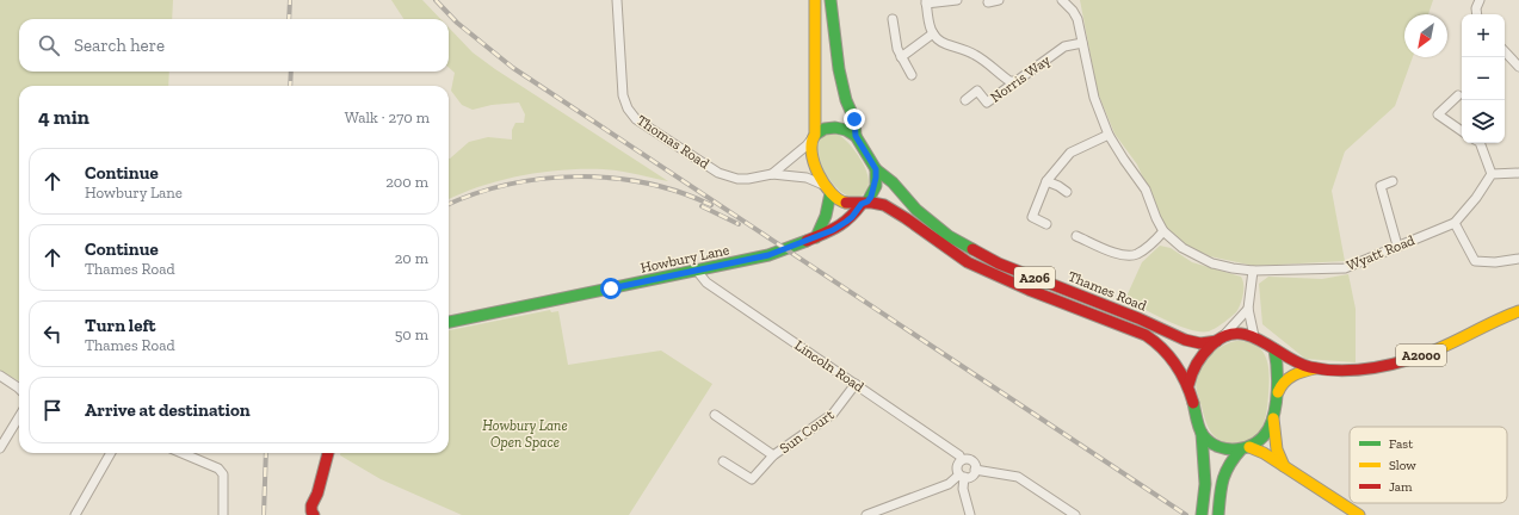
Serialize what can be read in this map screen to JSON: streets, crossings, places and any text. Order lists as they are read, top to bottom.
{
  "streets": {
    "main road": [
      "Howbury Lane",
      "A206",
      "Thames Road",
      "A2000"
    ],
    "street": [
      "Norris Way",
      "Thomas Road",
      "Wyatt Road",
      "Lincoln Road",
      "Sun Court"
    ]
  },
  "crossings": [
    ["Thomas Road", "Howbury Lane"],
    ["Thomas Road", "Thames Road"],
    ["Howbury Lane", "Thames Road"],
    ["Howbury Lane", "Lincoln Road"],
    ["Thames Road", "A2000"],
    ["Lincoln Road", "Sun Court"]
  ],
  "parks": ["Howbury Lane Open Space"],
  "legend": ["Fast", "Slow", "Jam"],
  "north": "bottom left",
  "page": {
    "map_buttons": ["+", "−"],
    "search": "Search here",
    "heading": ["4 min", "Walk · 270 m"],
    "list": [
      ["Continue", "Howbury Lane", "200 m"],
      ["Continue", "Thames Road", "20 m"],
      ["Turn left", "Thames Road", "50 m"],
      "Arrive at destination"
    ]
  }
}
